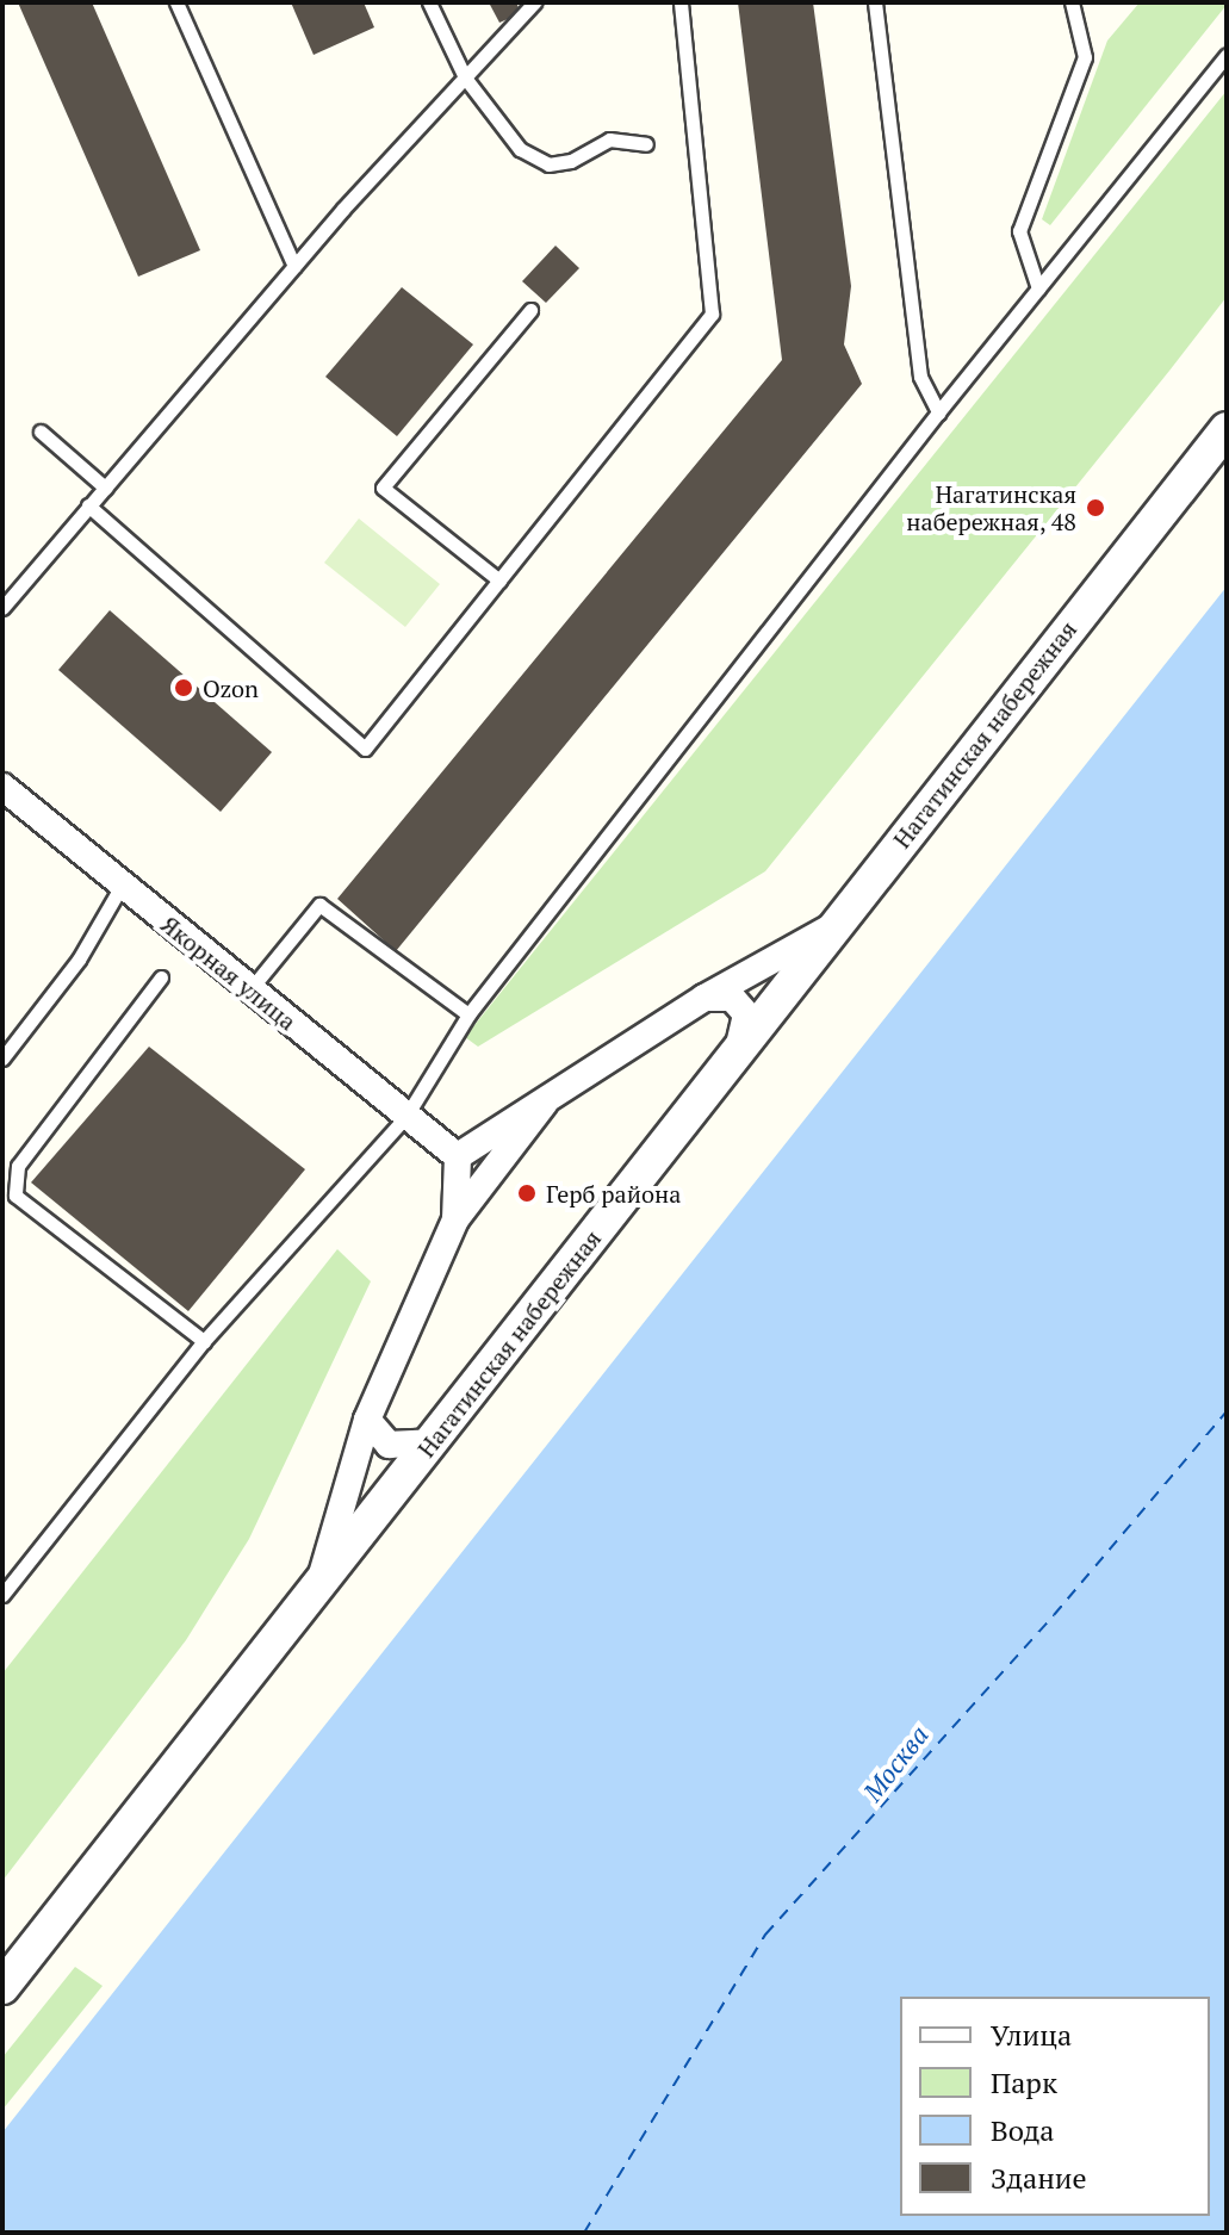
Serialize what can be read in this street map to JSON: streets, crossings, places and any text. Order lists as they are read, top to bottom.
{
  "streets": {
    "street": ["Нагатинская набережная", "Якорная улица"]
  },
  "water": ["Москва"],
  "places": ["Нагатинская набережная, 48", "Ozon", "Герб района"],
  "legend": [
    "Улица",
    "Парк",
    "Вода",
    "Здание"
  ]
}
